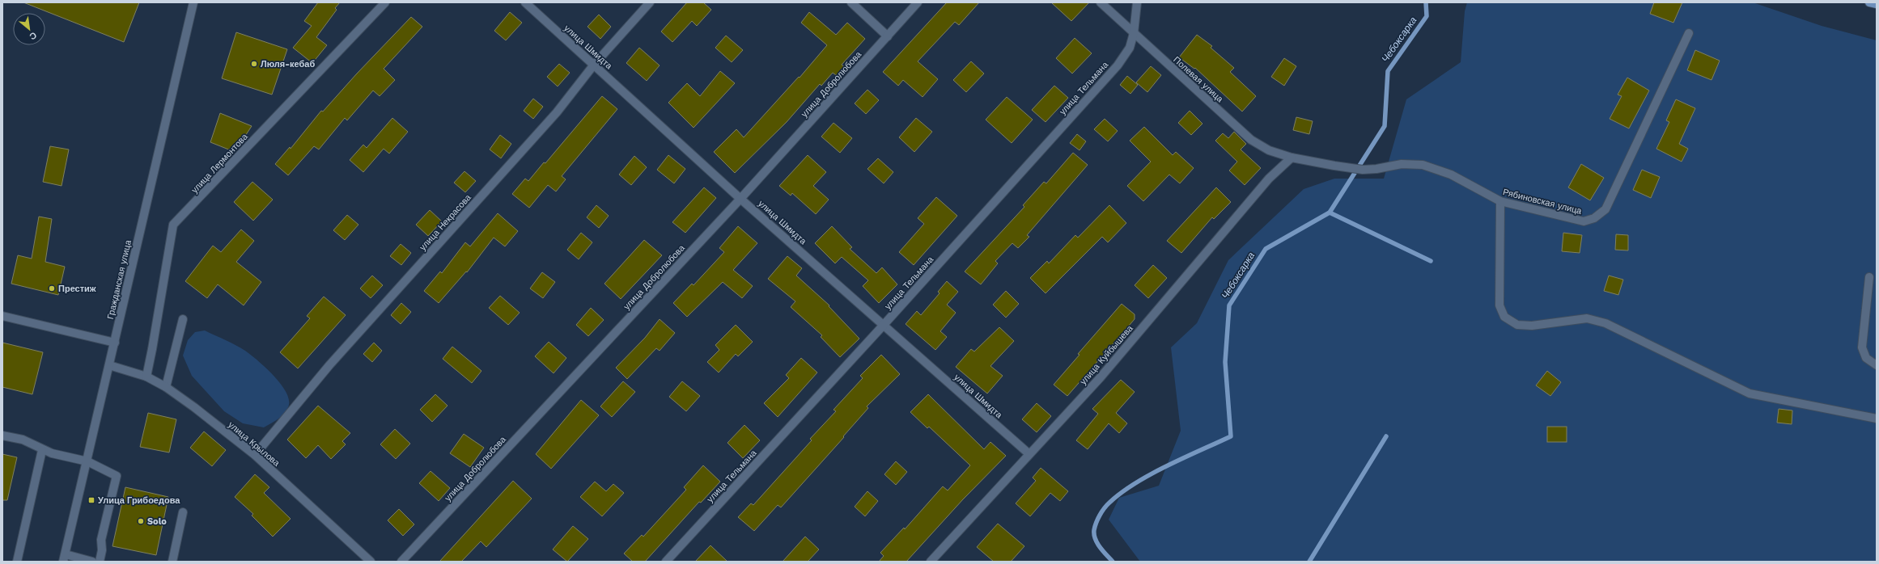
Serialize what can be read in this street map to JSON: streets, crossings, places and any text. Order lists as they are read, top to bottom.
{
  "streets": {
    "street": [
      "улица Шмидта",
      "Полевая улица",
      "улица Добролюбова",
      "улица Тельмана",
      "улица Лермонтова",
      "Рябиновская улица",
      "улица Некрасова",
      "Гражданская улица",
      "улица Куйбышева",
      "улица Крылова"
    ]
  },
  "crossings": [
    ["улица Шмидта", "улица Добролюбова"],
    ["улица Шмидта", "улица Тельмана"],
    ["улица Шмидта", "улица Некрасова"],
    ["улица Шмидта", "улица Куйбышева"],
    ["Полевая улица", "улица Тельмана"],
    ["Полевая улица", "Рябиновская улица"],
    ["Полевая улица", "улица Куйбышева"],
    ["улица Лермонтова", "улица Крылова"],
    ["улица Некрасова", "улица Крылова"],
    ["Гражданская улица", "улица Крылова"]
  ],
  "water": ["Чебоксарка"],
  "places": {
    "other": ["Люля-кебаб", "Престиж", "Solo"],
    "transit": ["Улица Грибоедова"]
  },
  "north": "bottom right"
}
